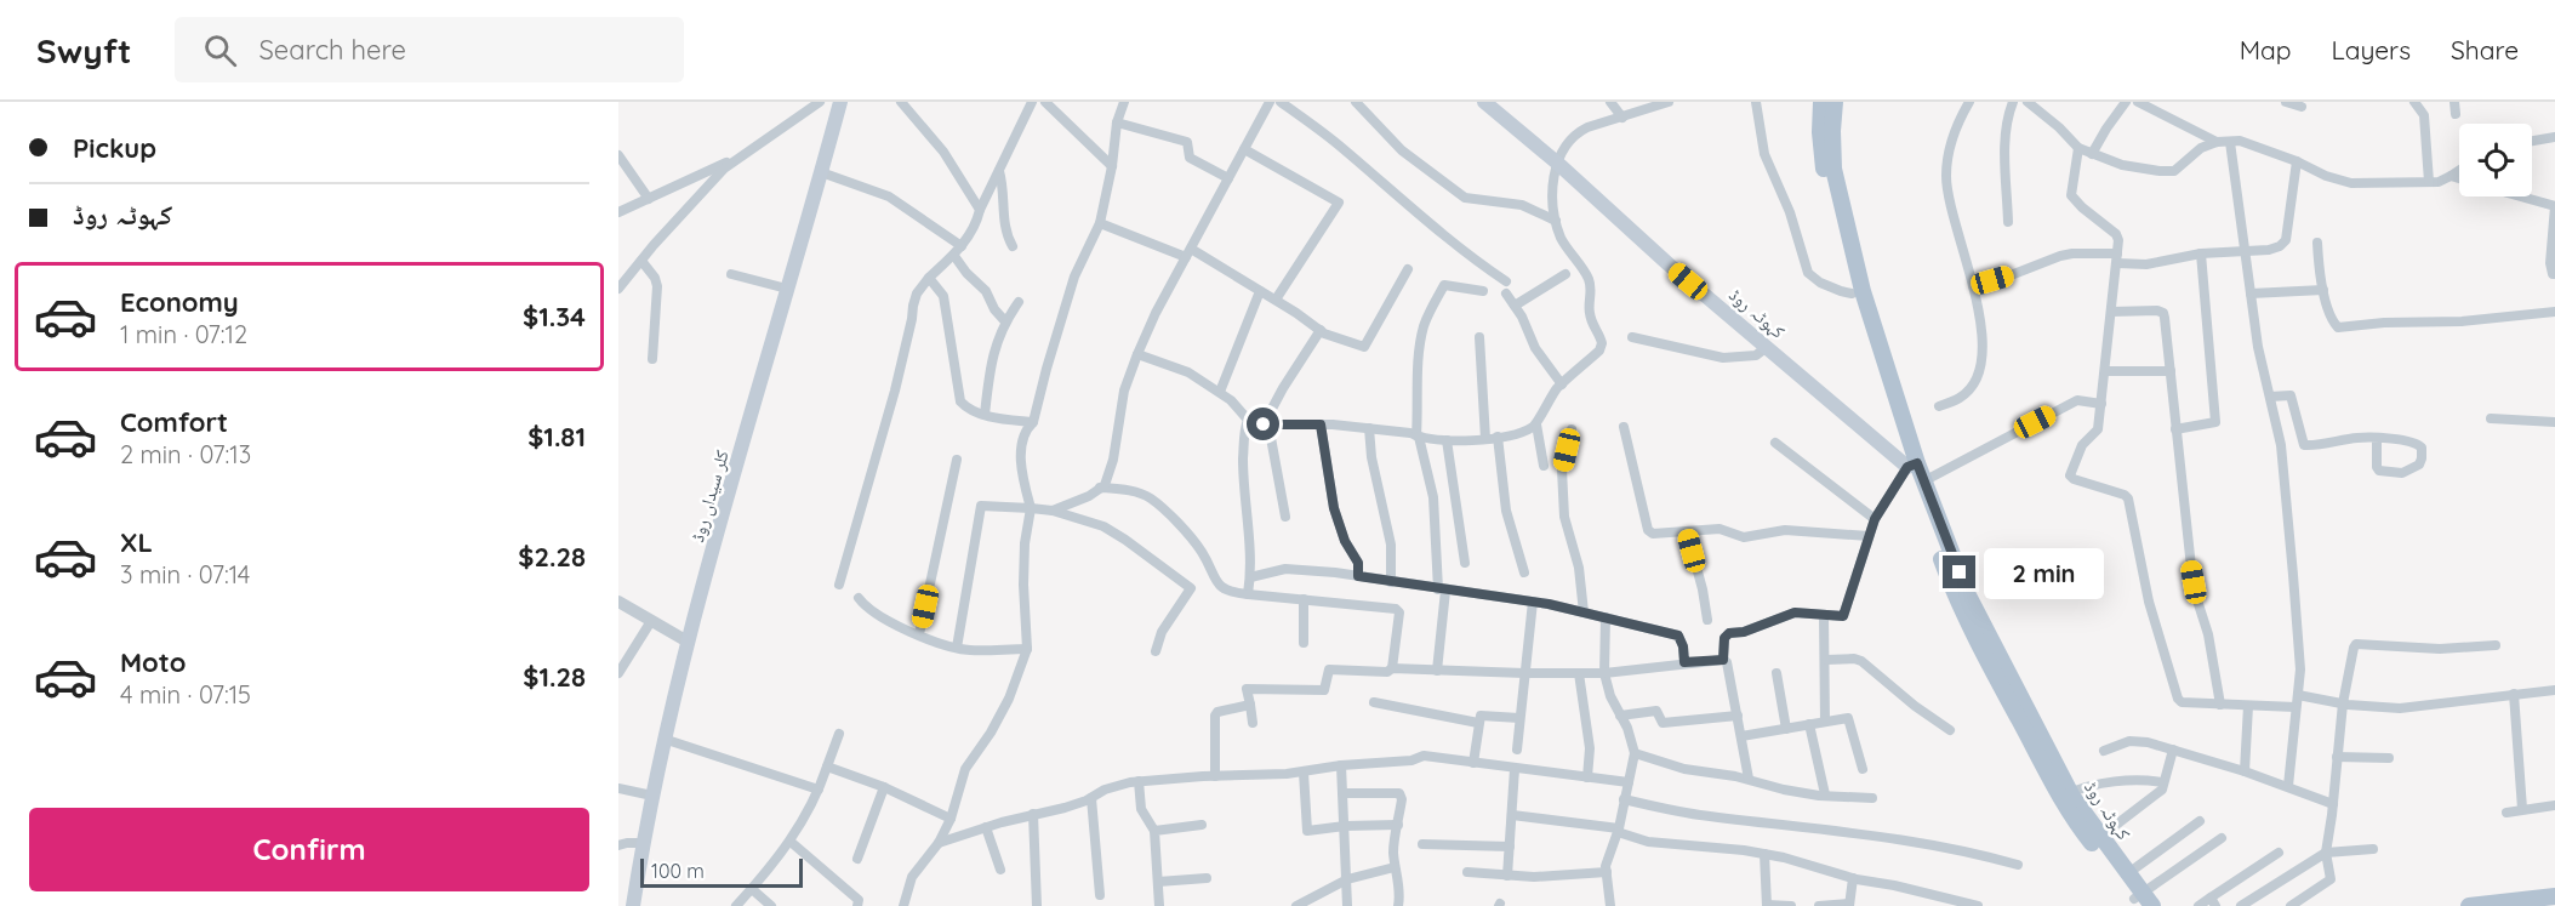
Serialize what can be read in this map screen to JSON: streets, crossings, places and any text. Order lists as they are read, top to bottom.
{
  "streets": {
    "main road": ["کہوٹہ روڈ", "کلر سیداں روڈ"]
  },
  "scale_bar": "100 m",
  "page": {
    "header": "Swyft",
    "search": "Search here",
    "nav": ["Map", "Layers", "Share"],
    "banner": ["Pickup", "کہوٹہ روڈ"],
    "list": [
      {
        "name": "Economy",
        "note": "1 min · 07:12",
        "value": "$1.34"
      },
      {
        "name": "Comfort",
        "note": "2 min · 07:13",
        "value": "$1.81"
      },
      {
        "name": "XL",
        "note": "3 min · 07:14",
        "value": "$2.28"
      },
      {
        "name": "Moto",
        "note": "4 min · 07:15",
        "value": "$1.28"
      }
    ],
    "bubble": "2 min",
    "buttons": "Confirm",
    "scale": "100 m"
  }
}
